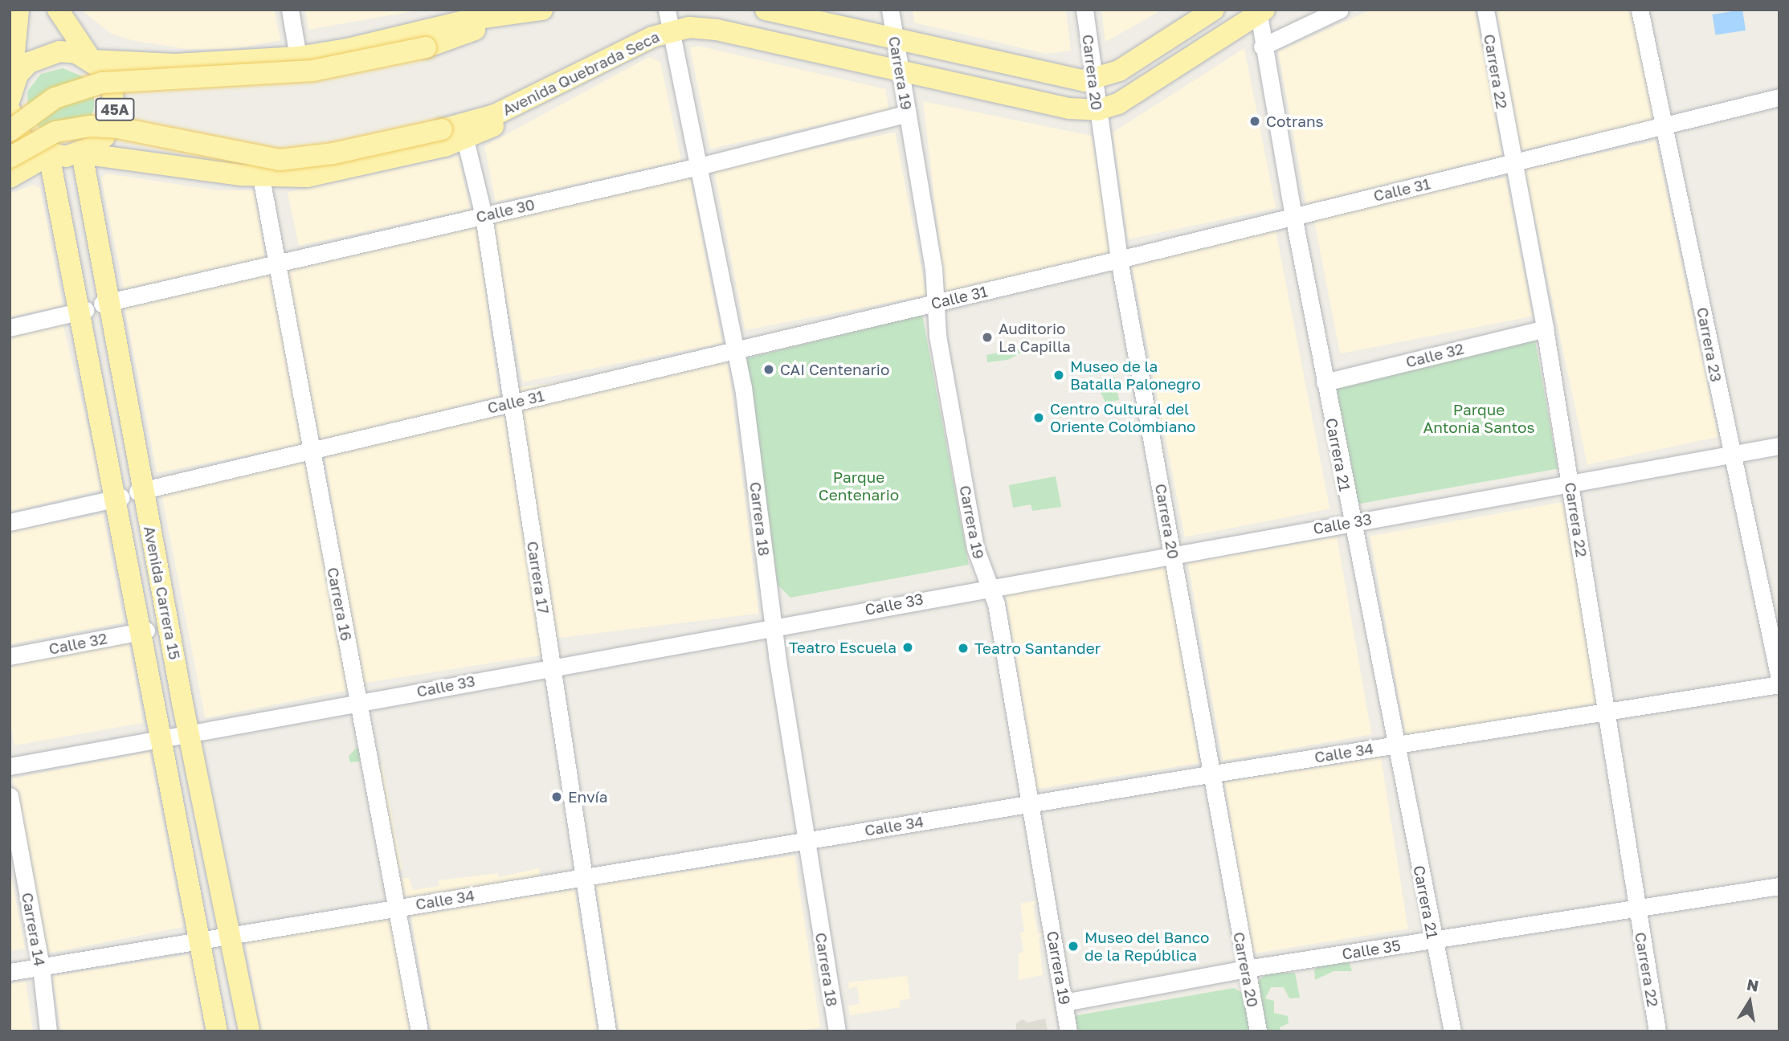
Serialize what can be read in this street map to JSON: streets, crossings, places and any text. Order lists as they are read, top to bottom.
{
  "streets": {
    "main road": ["Avenida Quebrada Seca", "45A", "Avenida Carrera 15"],
    "street": [
      "Carrera 22",
      "Carrera 20",
      "Carrera 19",
      "Calle 31",
      "Calle 30",
      "Carrera 23",
      "Calle 32",
      "Carrera 21",
      "Carrera 18",
      "Calle 33",
      "Carrera 17",
      "Carrera 16",
      "Calle 34",
      "Carrera 14",
      "Calle 35"
    ]
  },
  "crossings": [
    ["Carrera 22", "Calle 31"],
    ["Carrera 22", "Calle 32"],
    ["Carrera 22", "Calle 33"],
    ["Carrera 22", "Calle 34"],
    ["Carrera 22", "Calle 35"],
    ["Carrera 20", "Avenida Quebrada Seca"],
    ["Carrera 20", "Calle 31"],
    ["Carrera 20", "Calle 33"],
    ["Carrera 20", "Calle 34"],
    ["Carrera 20", "Calle 35"],
    ["Avenida Quebrada Seca", "Carrera 19"],
    ["Avenida Quebrada Seca", "Carrera 21"],
    ["Avenida Quebrada Seca", "Carrera 18"],
    ["Avenida Quebrada Seca", "Carrera 17"],
    ["Carrera 19", "Calle 31"],
    ["Carrera 19", "Calle 30"],
    ["Carrera 19", "Calle 33"],
    ["Carrera 19", "Calle 34"],
    ["Carrera 19", "Calle 35"],
    ["45A", "Avenida Carrera 15"],
    ["Calle 31", "Carrera 23"],
    ["Calle 31", "Carrera 21"],
    ["Calle 31", "Carrera 18"],
    ["Calle 31", "Carrera 17"],
    ["Calle 31", "Avenida Carrera 15"],
    ["Calle 31", "Carrera 16"],
    ["Calle 30", "Carrera 18"],
    ["Calle 30", "Carrera 17"],
    ["Calle 30", "Avenida Carrera 15"],
    ["Calle 30", "Carrera 16"],
    ["Carrera 23", "Calle 33"],
    ["Calle 32", "Carrera 21"],
    ["Calle 32", "Avenida Carrera 15"],
    ["Carrera 21", "Calle 33"],
    ["Carrera 21", "Calle 34"],
    ["Carrera 21", "Calle 35"],
    ["Carrera 18", "Calle 33"],
    ["Carrera 18", "Calle 34"],
    ["Calle 33", "Carrera 17"],
    ["Calle 33", "Avenida Carrera 15"],
    ["Calle 33", "Carrera 16"],
    ["Carrera 17", "Calle 34"],
    ["Avenida Carrera 15", "Calle 34"],
    ["Carrera 16", "Calle 34"],
    ["Calle 34", "Carrera 14"]
  ],
  "parks": ["Parque Antonia Santos", "Parque Centenario"],
  "places": [
    "Cotrans",
    "Auditorio La Capilla",
    "CAI Centenario",
    "Museo de la Batalla Palonegro",
    "Centro Cultural del Oriente Colombiano",
    "Teatro Escuela",
    "Teatro Santander",
    "Envía",
    "Museo del Banco de la República"
  ],
  "north": "top"
}
